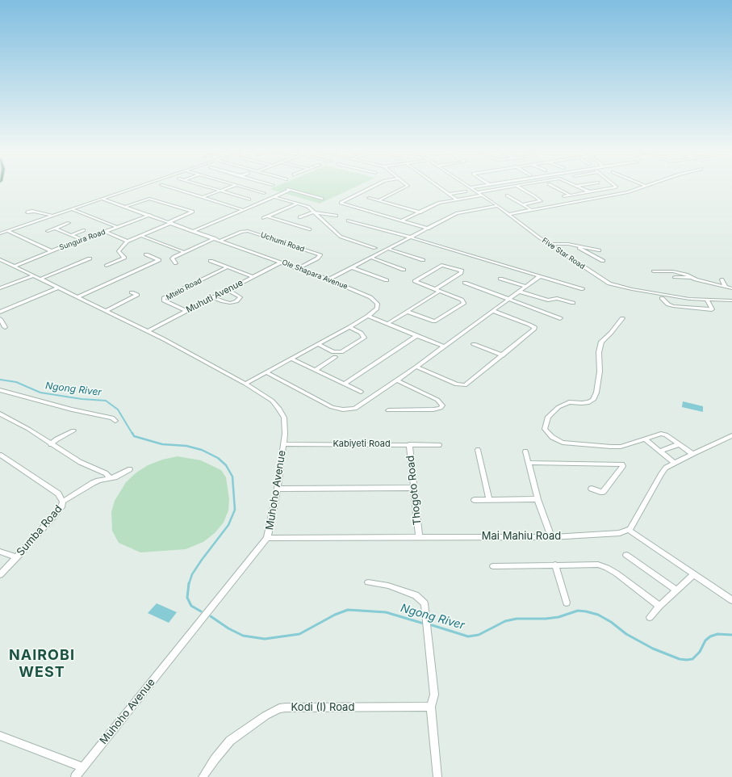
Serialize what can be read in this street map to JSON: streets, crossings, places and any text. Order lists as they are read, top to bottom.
{
  "streets": {
    "street": [
      "Sungura Road",
      "Uchumi Road",
      "Five Star Road",
      "Ole Shapara Avenue",
      "Mtelo Road",
      "Muhuti Avenue",
      "Kabiyeti Road",
      "Muhoho Avenue",
      "Thogoto Road",
      "Sumba Road",
      "Mai Mahiu Road",
      "Kodi (I) Road"
    ]
  },
  "crossings": [
    ["Sungura Road", "Ole Shapara Avenue"],
    ["Sungura Road", "Muhoho Avenue"],
    ["Uchumi Road", "Ole Shapara Avenue"],
    ["Ole Shapara Avenue", "Muhuti Avenue"],
    ["Ole Shapara Avenue", "Muhoho Avenue"],
    ["Mtelo Road", "Muhuti Avenue"],
    ["Muhuti Avenue", "Muhoho Avenue"],
    ["Kabiyeti Road", "Muhoho Avenue"],
    ["Kabiyeti Road", "Thogoto Road"],
    ["Muhoho Avenue", "Mai Mahiu Road"],
    ["Thogoto Road", "Mai Mahiu Road"]
  ],
  "districts": ["NAIROBI WEST"],
  "water": ["Ngong River"]
}
